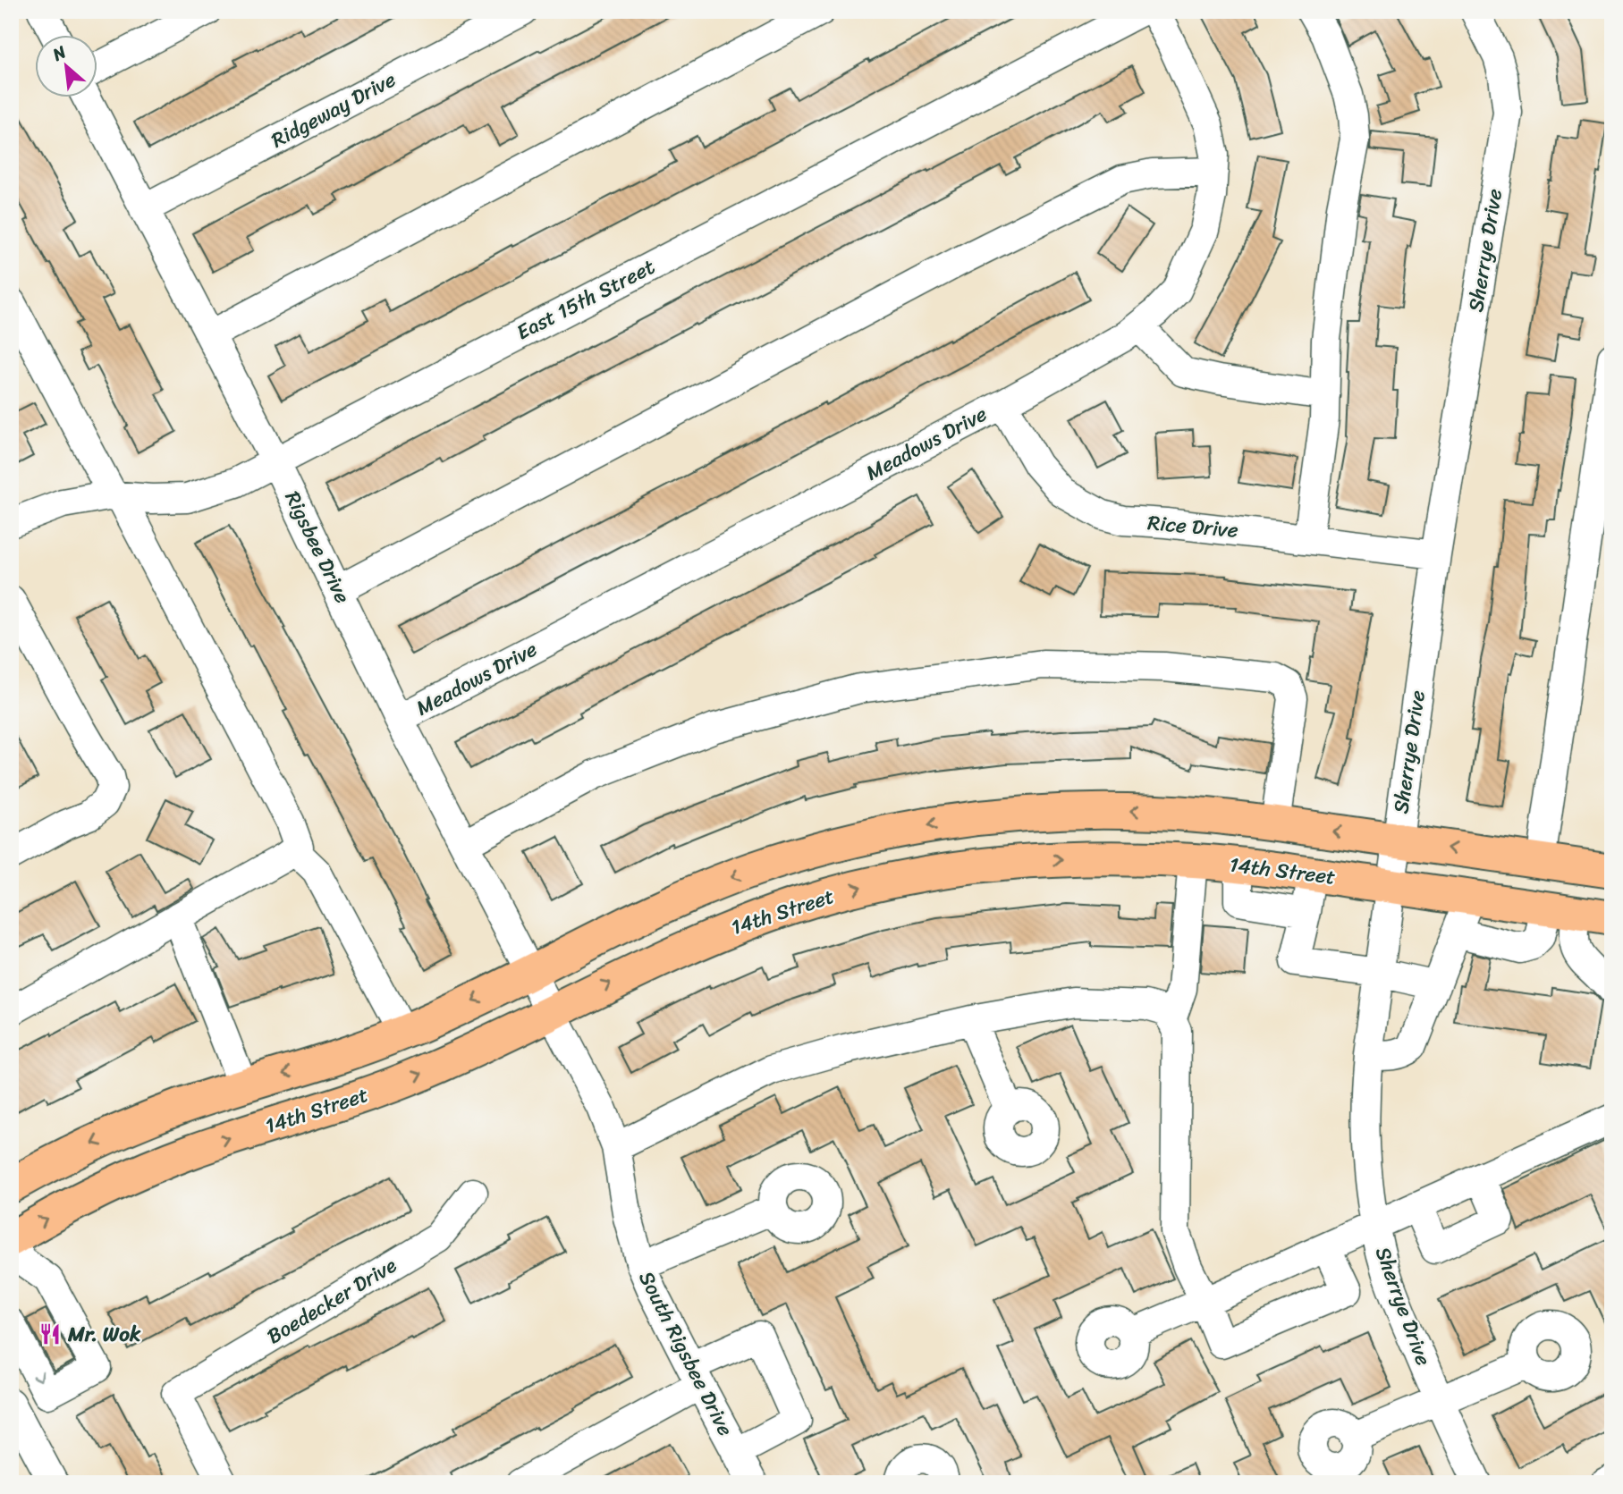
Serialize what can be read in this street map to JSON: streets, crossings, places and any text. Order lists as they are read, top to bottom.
{
  "streets": {
    "main road": ["14th Street"],
    "street": [
      "Ridgeway Drive",
      "Sherrye Drive",
      "East 15th Street",
      "Meadows Drive",
      "Rice Drive",
      "Rigsbee Drive",
      "Boedecker Drive",
      "South Rigsbee Drive"
    ]
  },
  "crossings": [
    ["Ridgeway Drive", "Rigsbee Drive"],
    ["Sherrye Drive", "Rice Drive"],
    ["Sherrye Drive", "14th Street"],
    ["East 15th Street", "Rigsbee Drive"],
    ["Meadows Drive", "Rice Drive"],
    ["Meadows Drive", "Rigsbee Drive"],
    ["Rigsbee Drive", "14th Street"],
    ["Rigsbee Drive", "South Rigsbee Drive"],
    ["14th Street", "South Rigsbee Drive"]
  ],
  "places": {
    "restaurant": ["Mr. Wok"]
  },
  "north": "top left"
}
